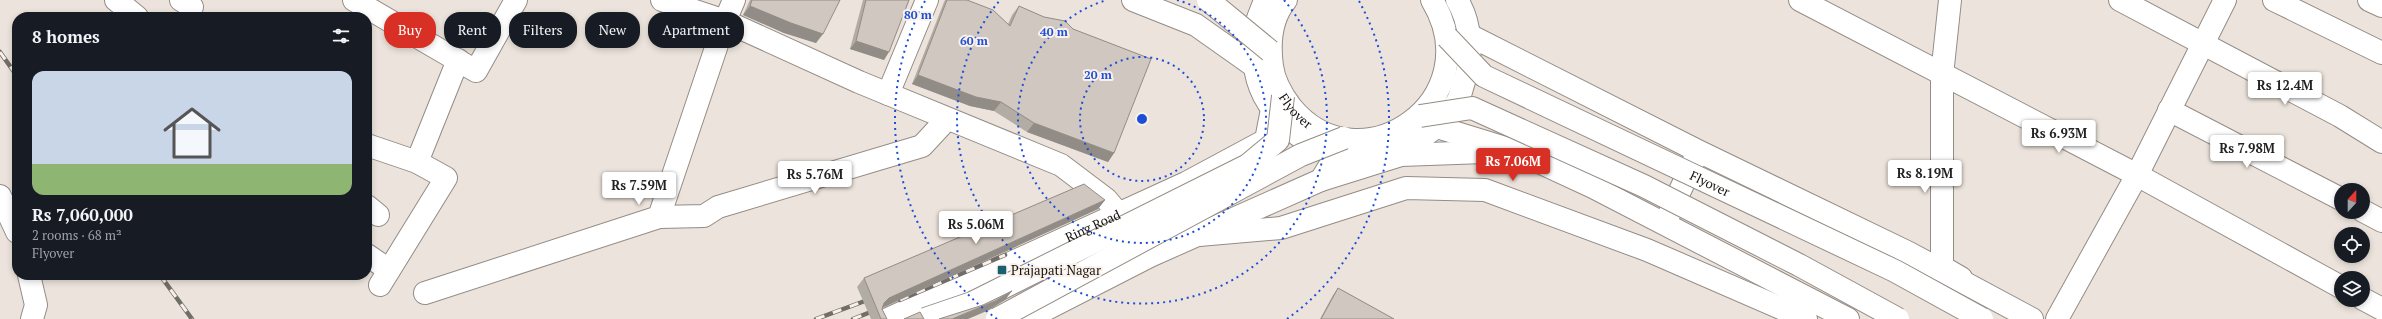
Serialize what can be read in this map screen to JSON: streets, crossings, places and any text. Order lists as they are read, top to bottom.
{
  "streets": {
    "main road": ["Flyover", "Ring Road"]
  },
  "crossings": [
    ["Flyover", "Ring Road"]
  ],
  "places": {
    "transit": ["Prajapati Nagar"]
  },
  "north": "top",
  "page": {
    "chip": [
      "Buy",
      "Rent",
      "Filters",
      "New",
      "Apartment"
    ],
    "heading": "8 homes",
    "list": [
      {
        "name": "Rs 7,060,000",
        "note": "2 rooms · 68 m² · Flyover"
      }
    ],
    "price": [
      "Rs 12.4M",
      "Rs 6.93M",
      "Rs 7.98M",
      "Rs 7.06M",
      "Rs 8.19M",
      "Rs 5.76M",
      "Rs 7.59M",
      "Rs 5.06M"
    ]
  },
  "rings": [
    "80 m",
    "40 m",
    "60 m",
    "20 m"
  ]
}
